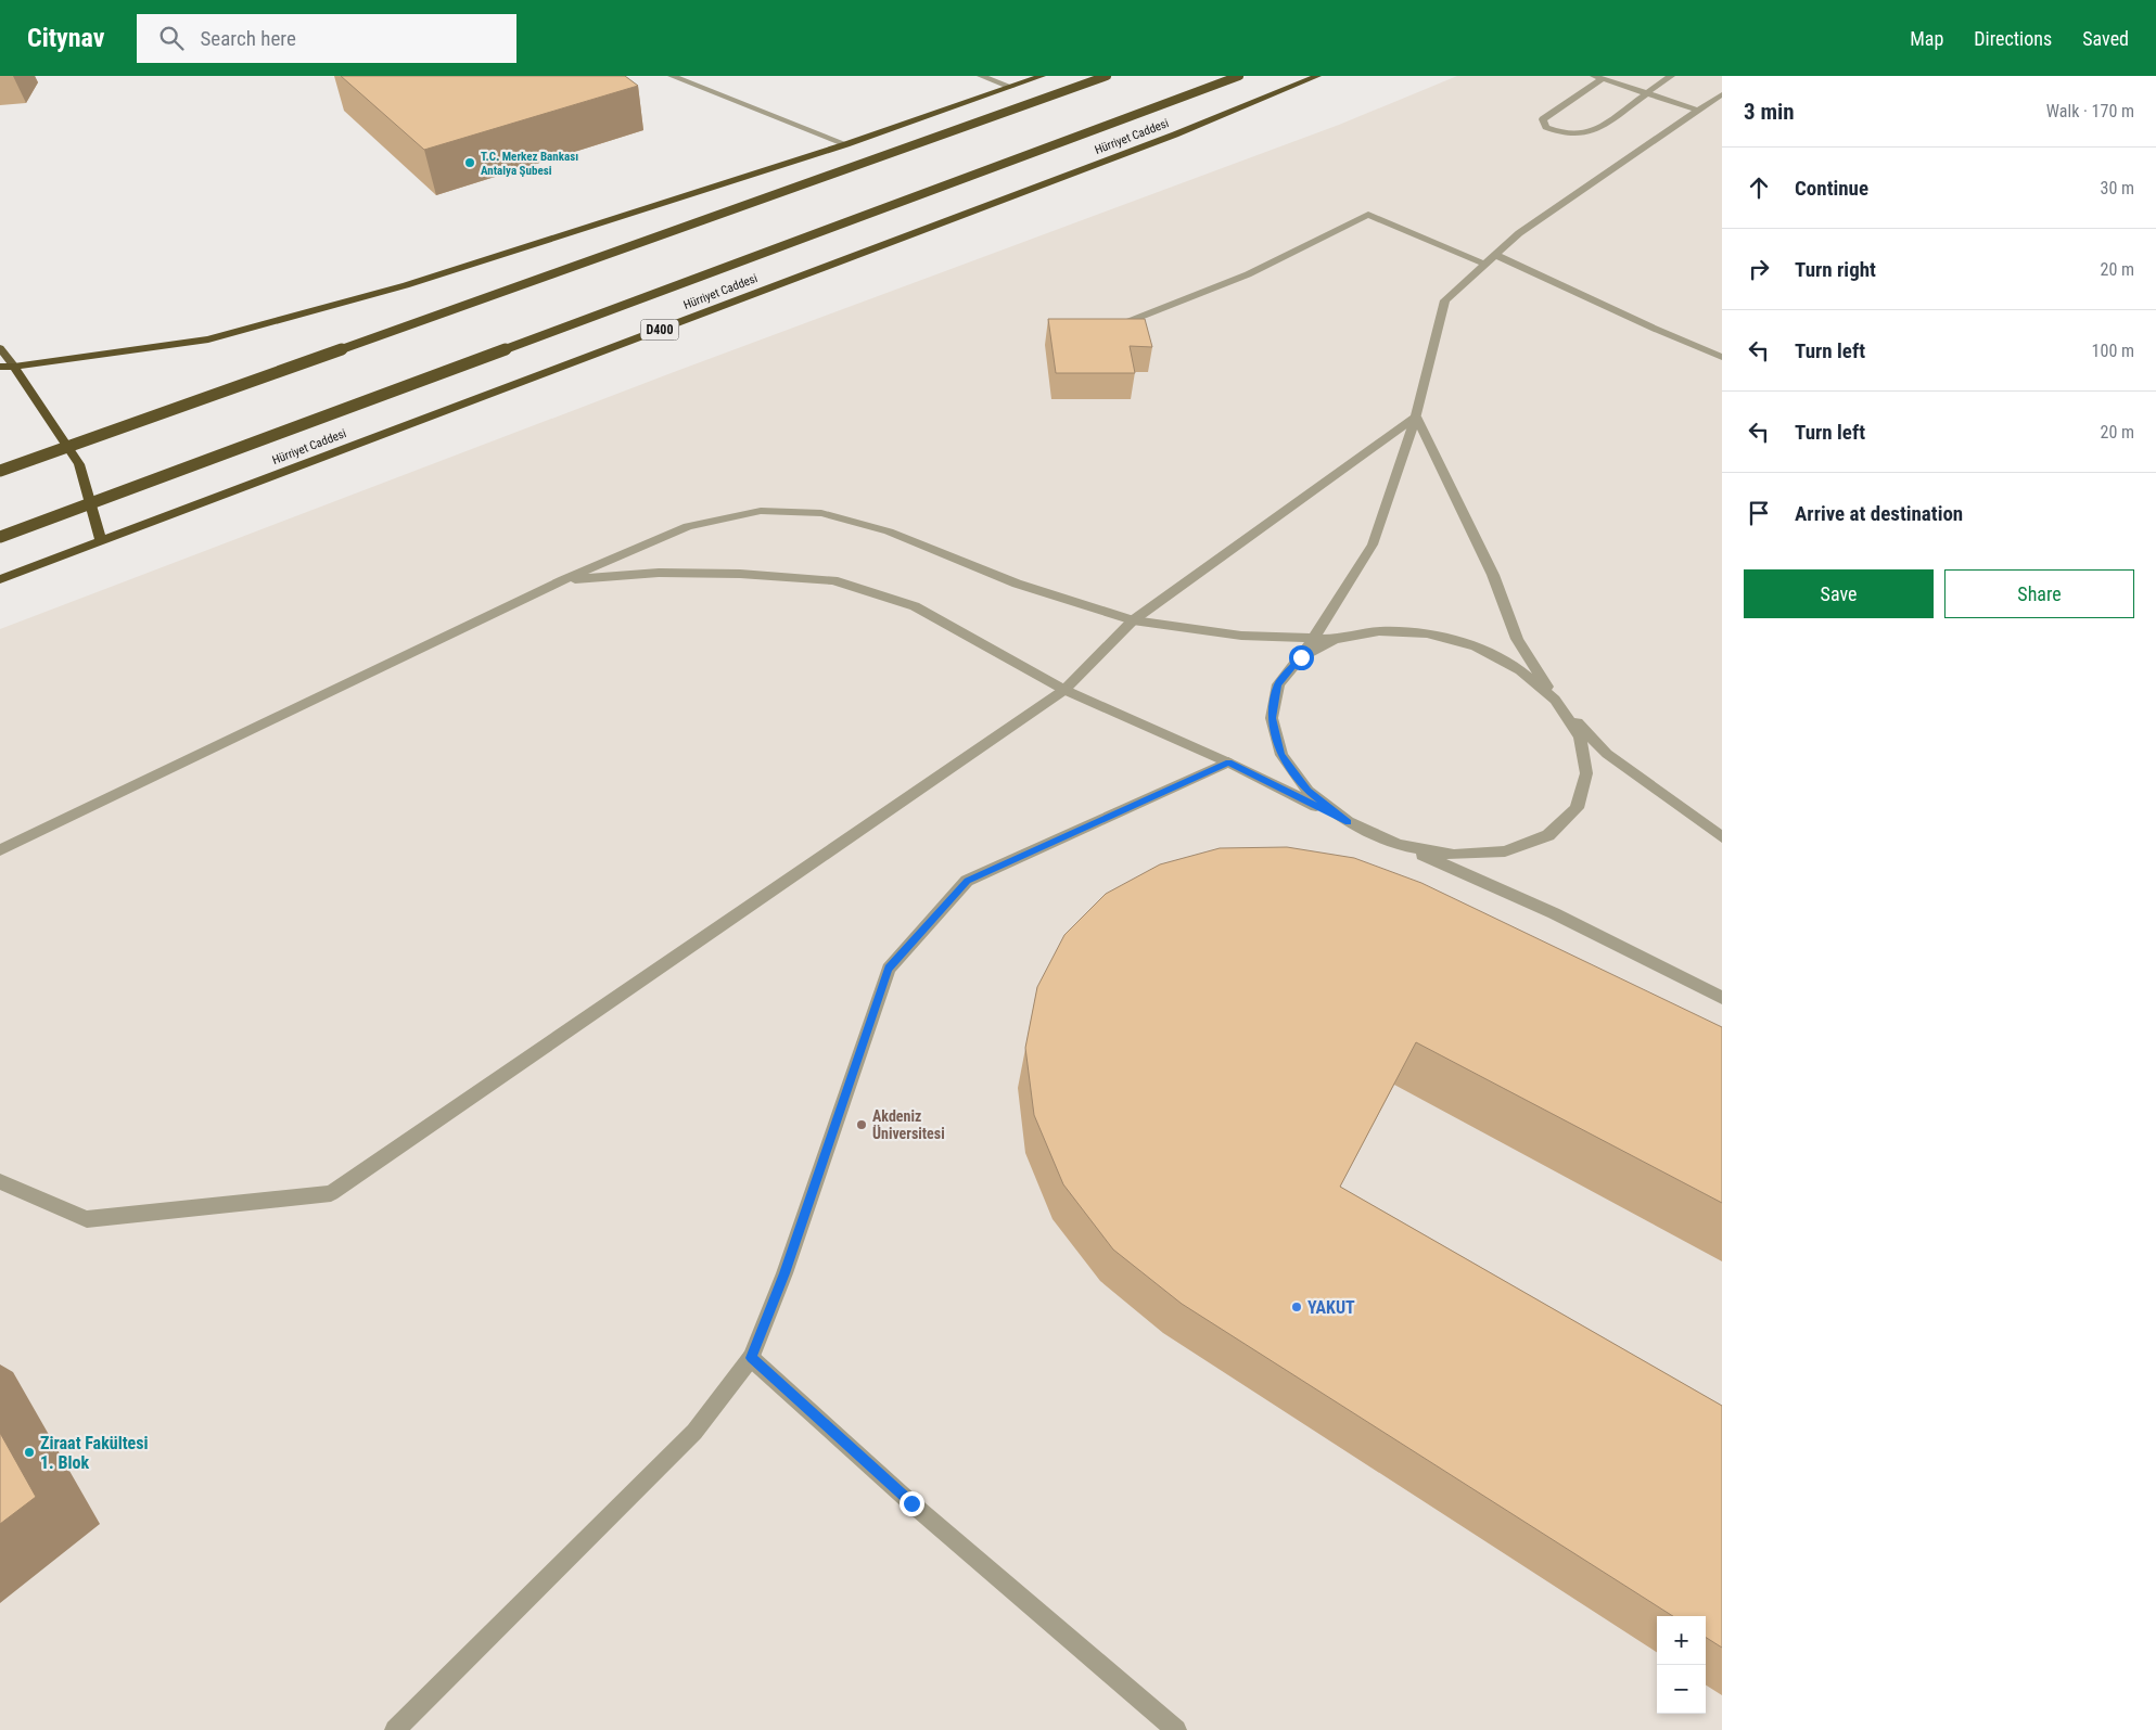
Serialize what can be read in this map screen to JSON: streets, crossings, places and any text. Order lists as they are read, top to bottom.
{
  "streets": {
    "highway": ["Hürriyet Caddesi", "D400"]
  },
  "places": [
    "T.C. Merkez Bankası Antalya Şubesi",
    "Akdeniz Üniversitesi",
    "YAKUT",
    "Ziraat Fakültesi 1. Blok"
  ],
  "page": {
    "header": "Citynav",
    "search": "Search here",
    "nav": ["Map", "Directions", "Saved"],
    "heading": ["3 min", "Walk · 170 m"],
    "list": [
      ["Continue", "30 m"],
      ["Turn right", "20 m"],
      ["Turn left", "100 m"],
      ["Turn left", "20 m"],
      "Arrive at destination"
    ],
    "buttons": ["Save", "Share"],
    "map_buttons": ["+", "−"]
  }
}
